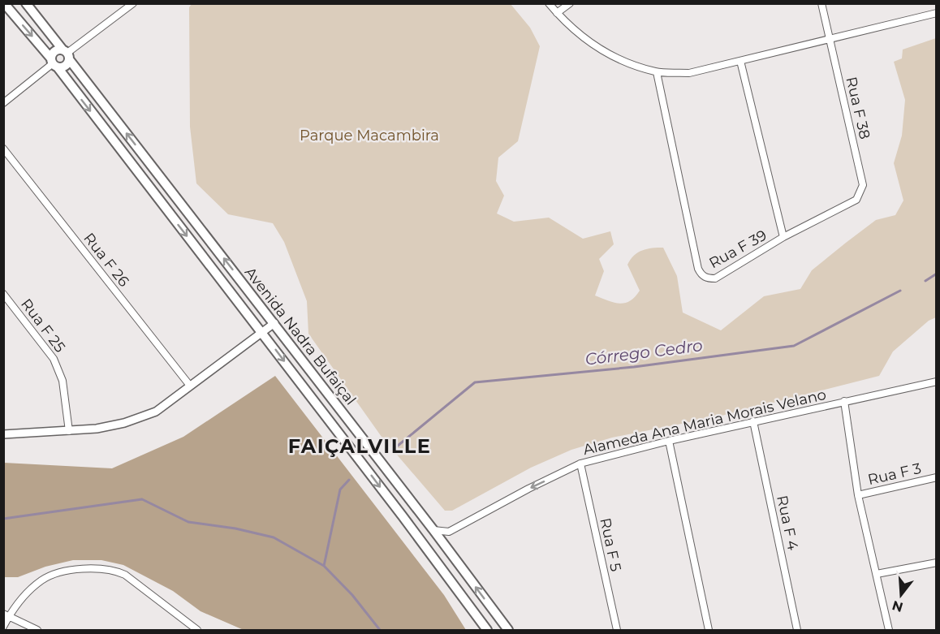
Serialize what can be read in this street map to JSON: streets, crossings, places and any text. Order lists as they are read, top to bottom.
{
  "streets": {
    "main road": ["Avenida Nadra Bufaiçal"],
    "street": [
      "Rua F 38",
      "Rua F 39",
      "Rua F 26",
      "Rua F 25",
      "Alameda Ana Maria Morais Velano",
      "Rua F 3",
      "Rua F 4",
      "Rua F 5"
    ]
  },
  "crossings": [
    ["Rua F 38", "Rua F 39"],
    ["Avenida Nadra Bufaiçal", "Alameda Ana Maria Morais Velano"],
    ["Alameda Ana Maria Morais Velano", "Rua F 4"],
    ["Alameda Ana Maria Morais Velano", "Rua F 5"]
  ],
  "districts": ["FAIÇALVILLE"],
  "water": ["Córrego Cedro"],
  "parks": ["Parque Macambira"],
  "north": "bottom"
}
